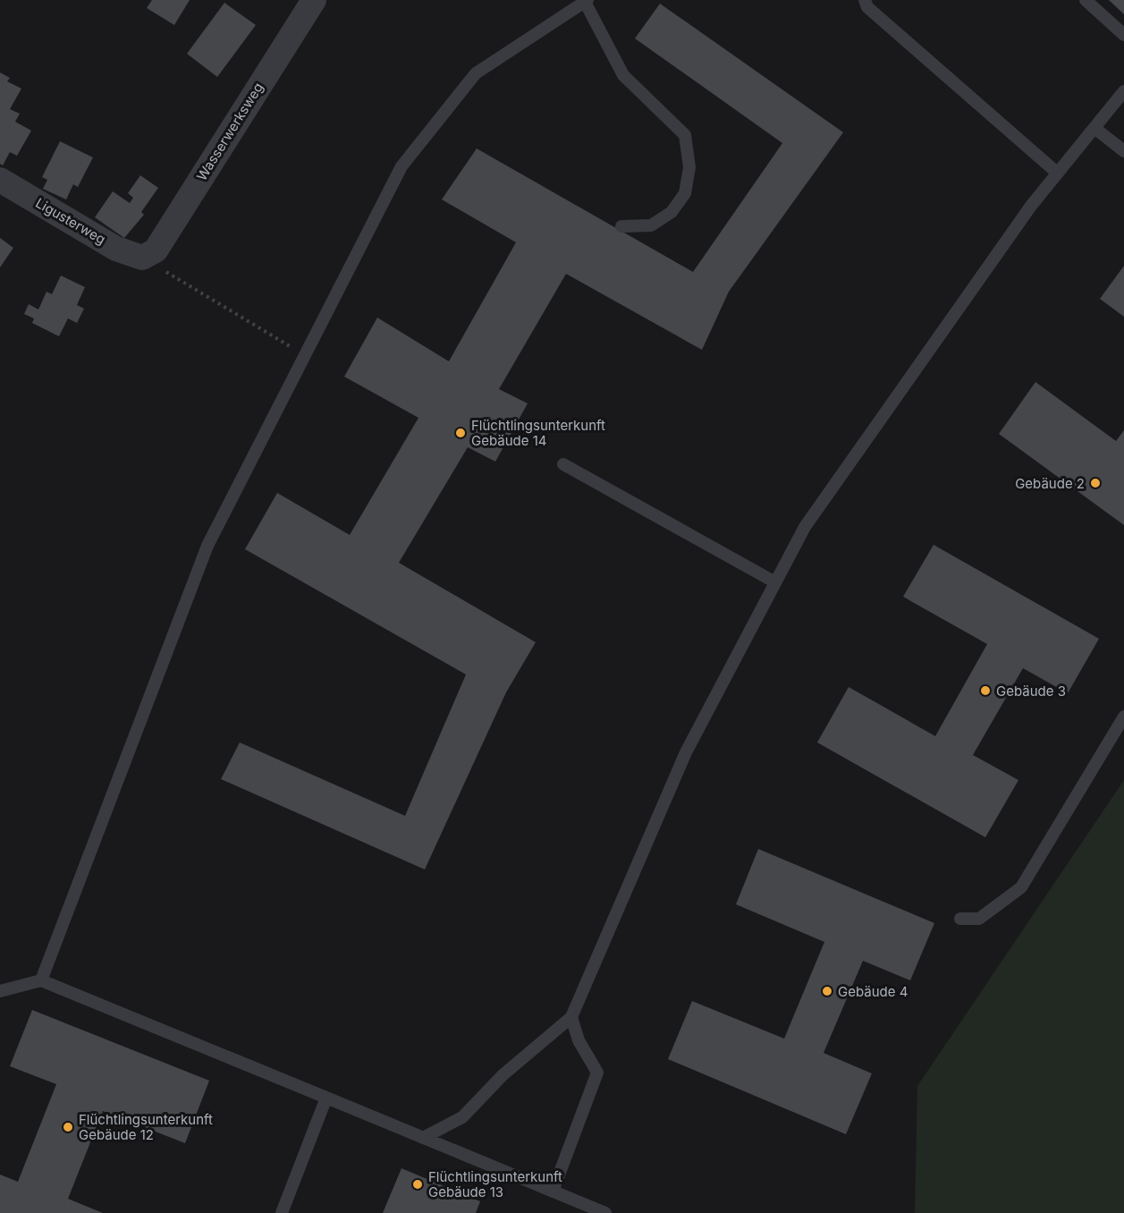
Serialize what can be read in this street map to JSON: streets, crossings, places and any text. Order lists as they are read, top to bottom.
{
  "streets": {
    "street": ["Wasserwerksweg", "Ligusterweg"]
  },
  "crossings": [
    ["Wasserwerksweg", "Ligusterweg"]
  ],
  "places": [
    "Flüchtlingsunterkunft Gebäude 14",
    "Gebäude 2",
    "Gebäude 3",
    "Gebäude 4",
    "Flüchtlingsunterkunft Gebäude 12",
    "Flüchtlingsunterkunft Gebäude 13"
  ]
}
